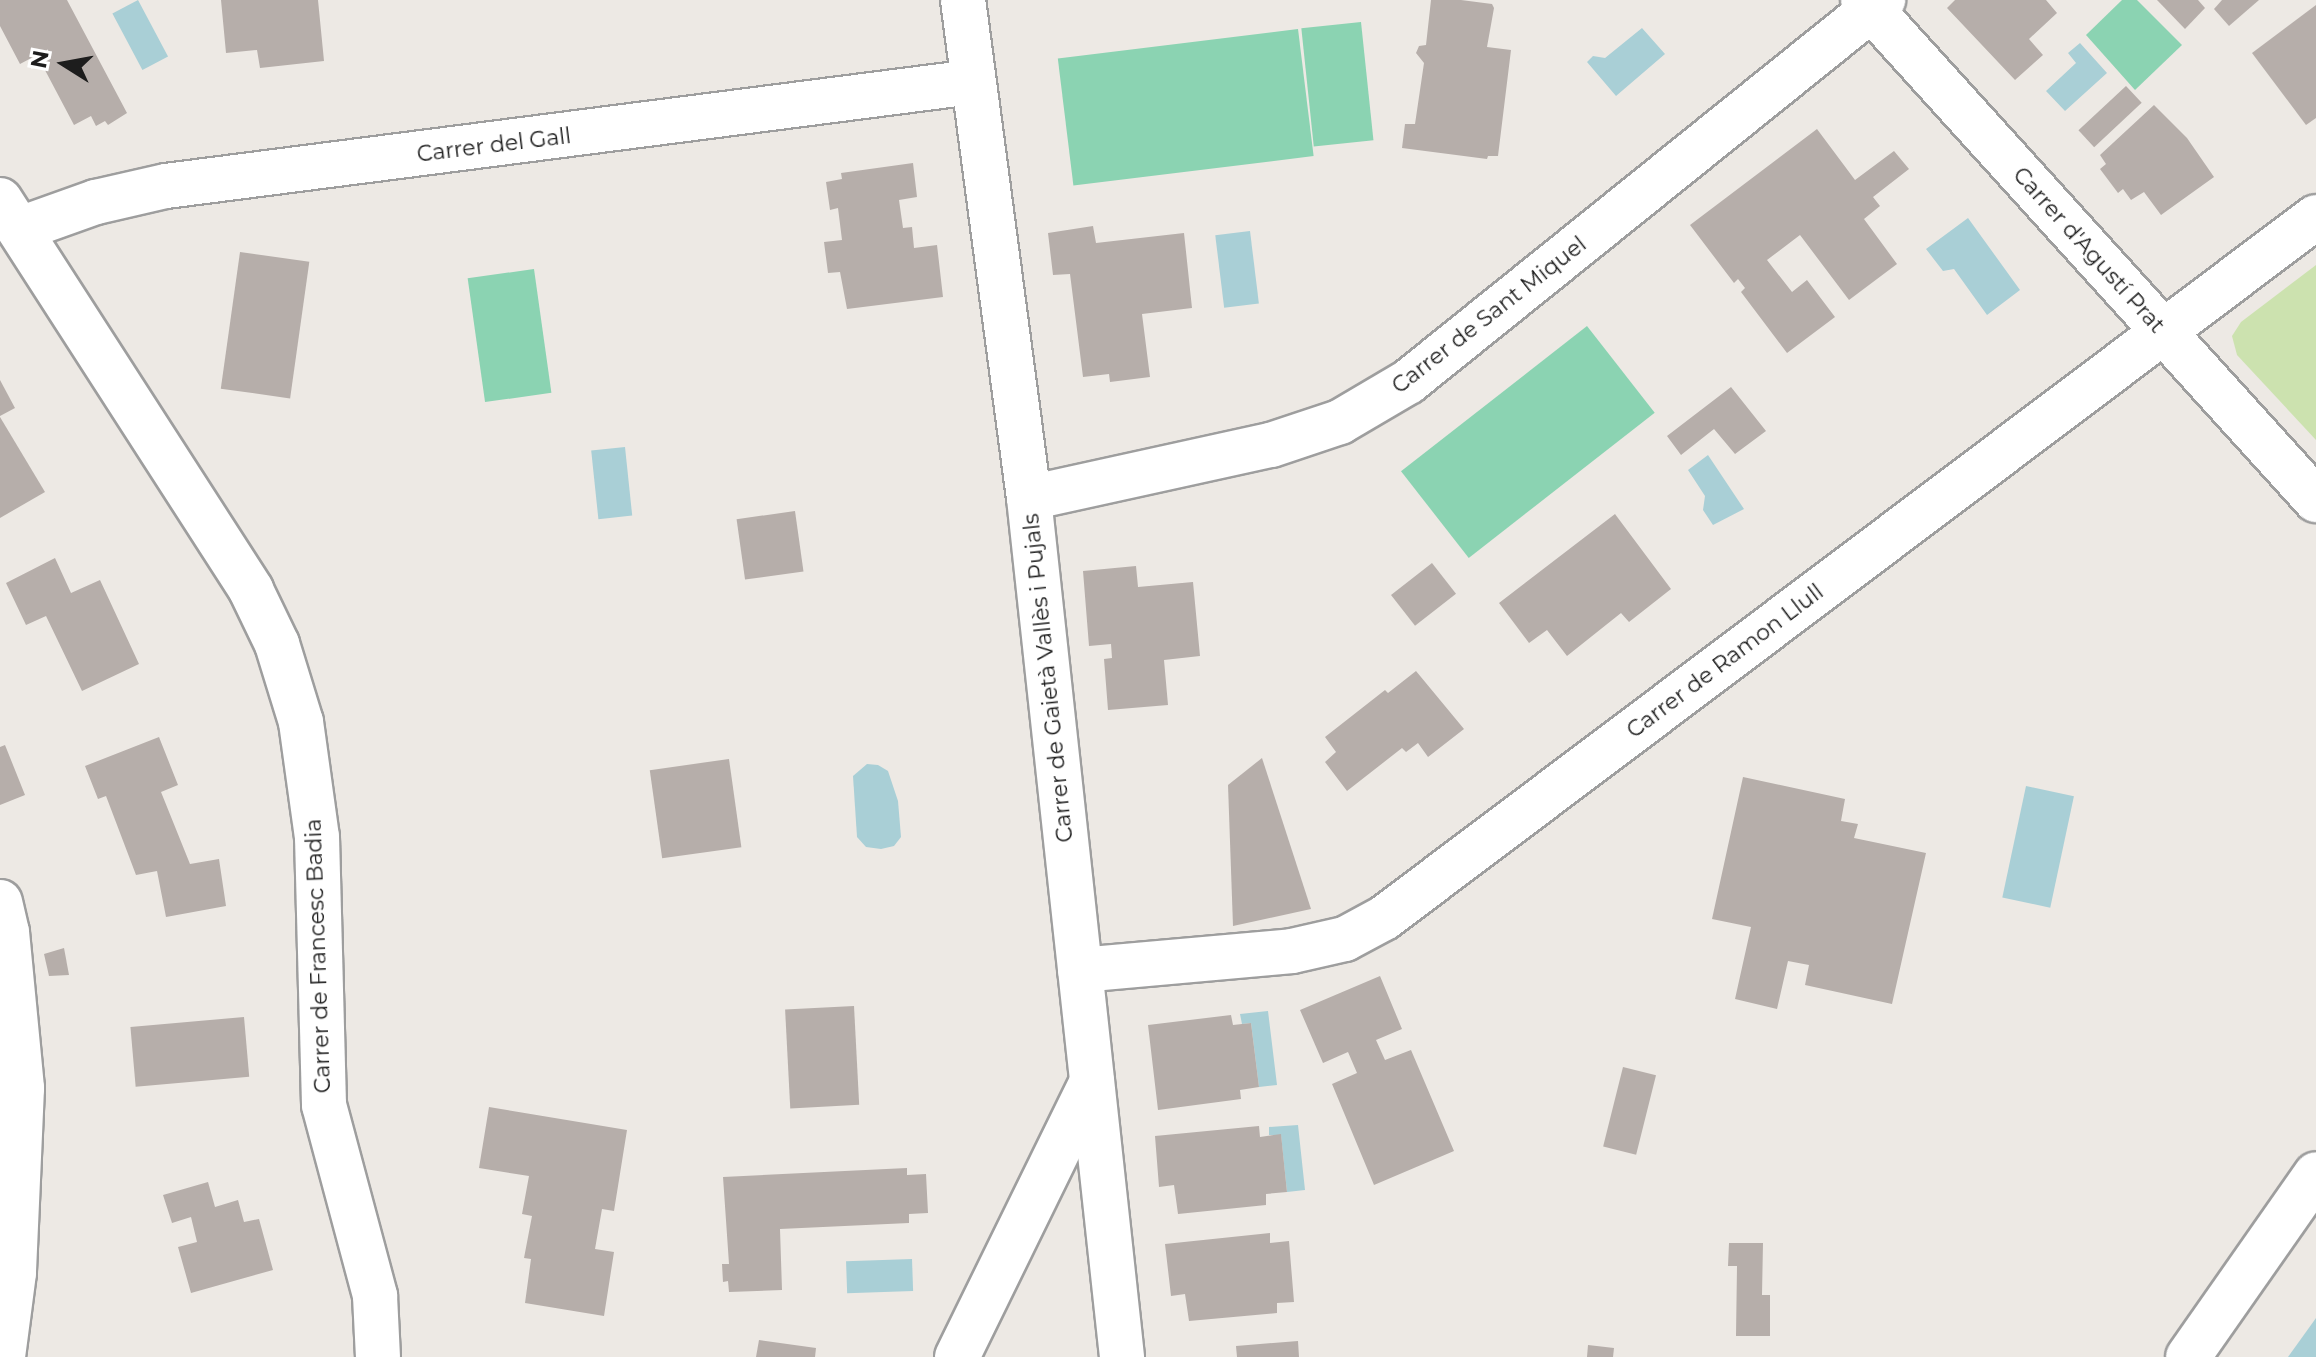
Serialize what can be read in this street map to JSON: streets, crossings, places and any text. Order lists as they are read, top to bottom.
{
  "streets": {
    "street": [
      "Carrer del Gall",
      "Carrer d'Agustí Prat",
      "Carrer de Sant Miquel",
      "Carrer de Ramon Llull",
      "Carrer de Gaietà Vallès i Pujals",
      "Carrer de Francesc Badia"
    ]
  },
  "crossings": [
    ["Carrer del Gall", "Carrer de Gaietà Vallès i Pujals"],
    ["Carrer del Gall", "Carrer de Francesc Badia"],
    ["Carrer d'Agustí Prat", "Carrer de Sant Miquel"],
    ["Carrer d'Agustí Prat", "Carrer de Ramon Llull"],
    ["Carrer de Sant Miquel", "Carrer de Gaietà Vallès i Pujals"],
    ["Carrer de Ramon Llull", "Carrer de Gaietà Vallès i Pujals"]
  ],
  "north": "left"
}
